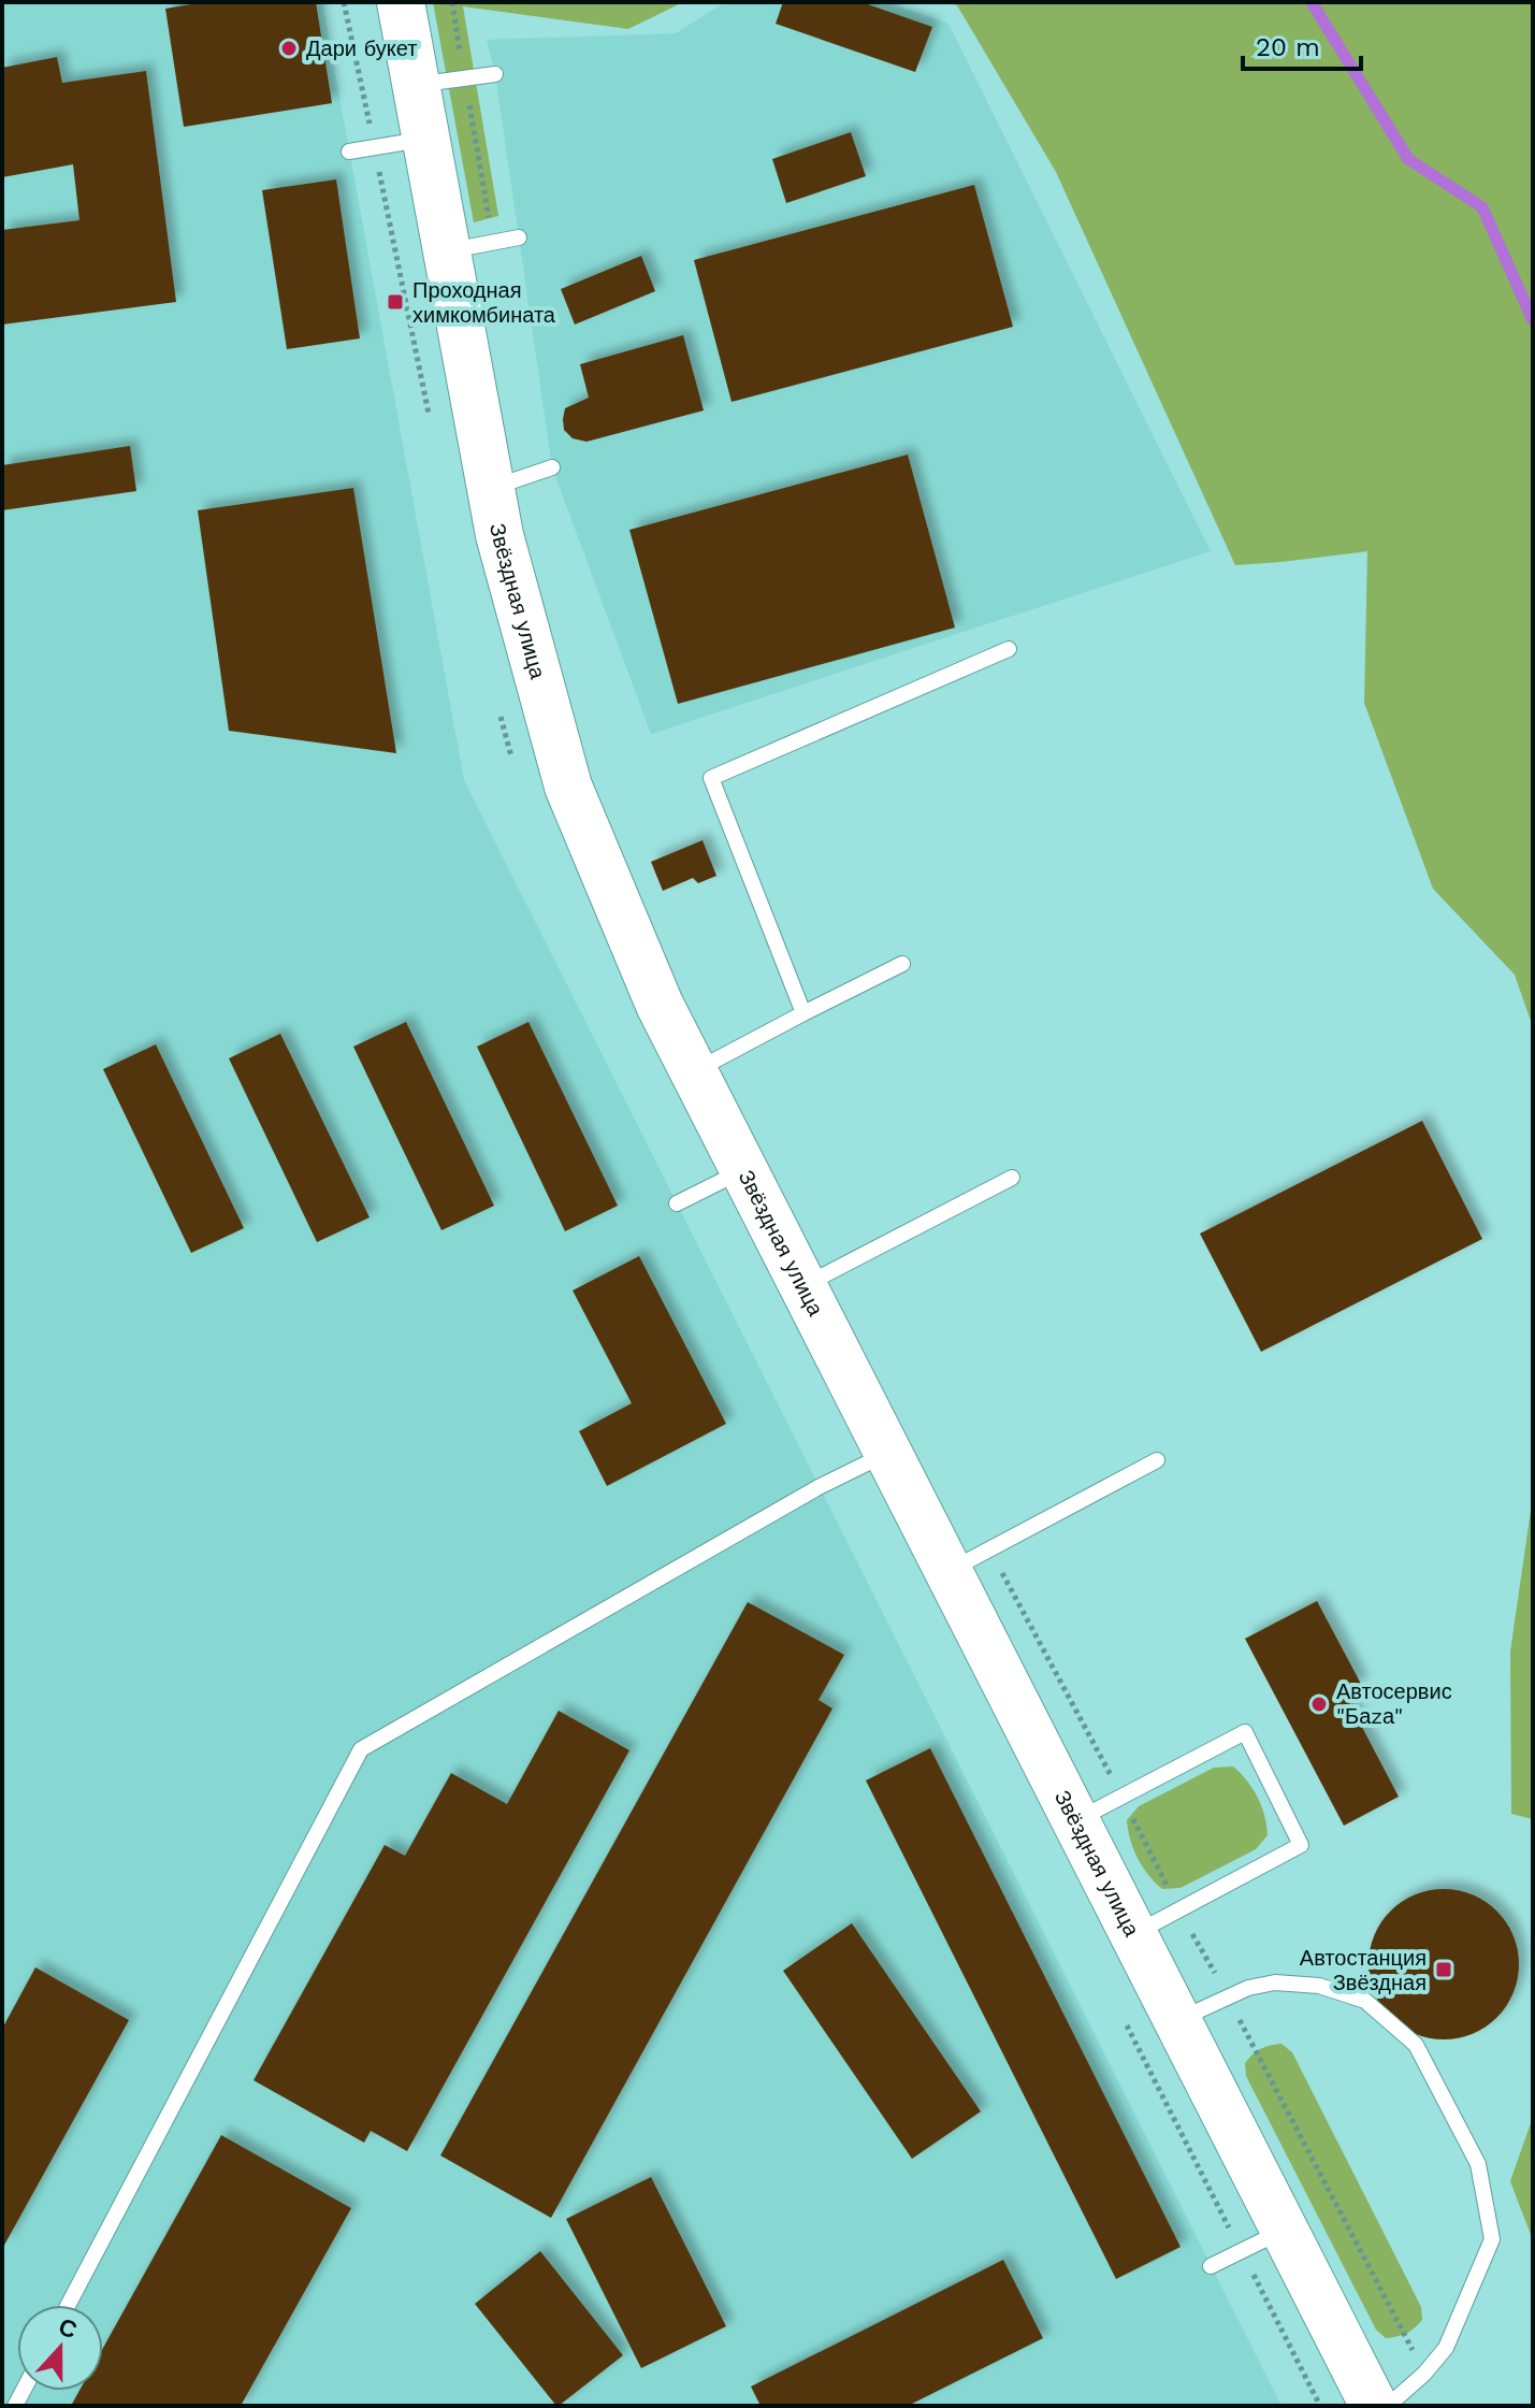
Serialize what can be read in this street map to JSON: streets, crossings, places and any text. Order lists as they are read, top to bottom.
{
  "streets": {
    "main road": ["Звёздная улица"]
  },
  "places": {
    "other": ["Дари букет", "Автосервис \"Баzа\""],
    "transit": ["Проходная химкомбината", "Автостанция Звёздная"]
  },
  "scale_bar": "20 m",
  "north": "top"
}
